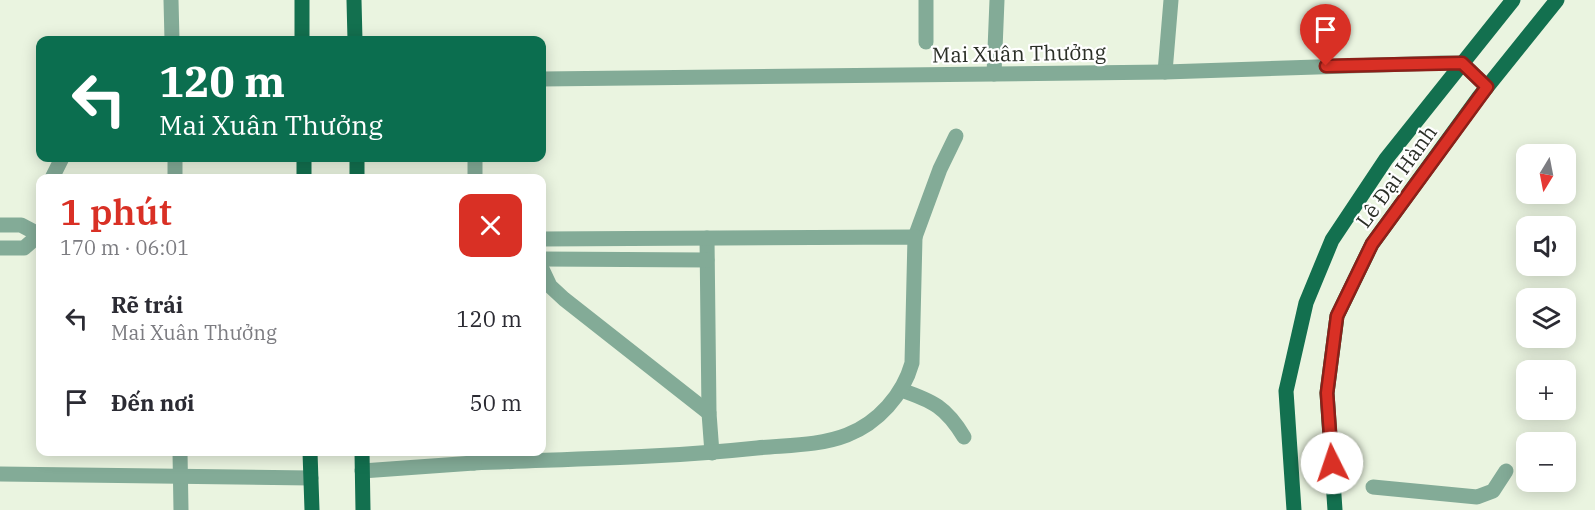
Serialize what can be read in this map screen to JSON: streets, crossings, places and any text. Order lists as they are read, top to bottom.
{
  "streets": {
    "main road": ["Lê Đại Hành"],
    "street": ["Mai Xuân Thưởng"]
  },
  "crossings": [
    ["Mai Xuân Thưởng", "Lê Đại Hành"]
  ],
  "north": "bottom",
  "page": {
    "turn": ["120 m", "Mai Xuân Thưởng"],
    "map_buttons": ["+", "−"],
    "heading": ["1 phút", "170 m · 06:01"],
    "list": [
      {
        "name": "Rẽ trái",
        "note": "Mai Xuân Thưởng",
        "value": "120 m"
      },
      {
        "name": "Đến nơi",
        "value": "50 m"
      }
    ]
  }
}
